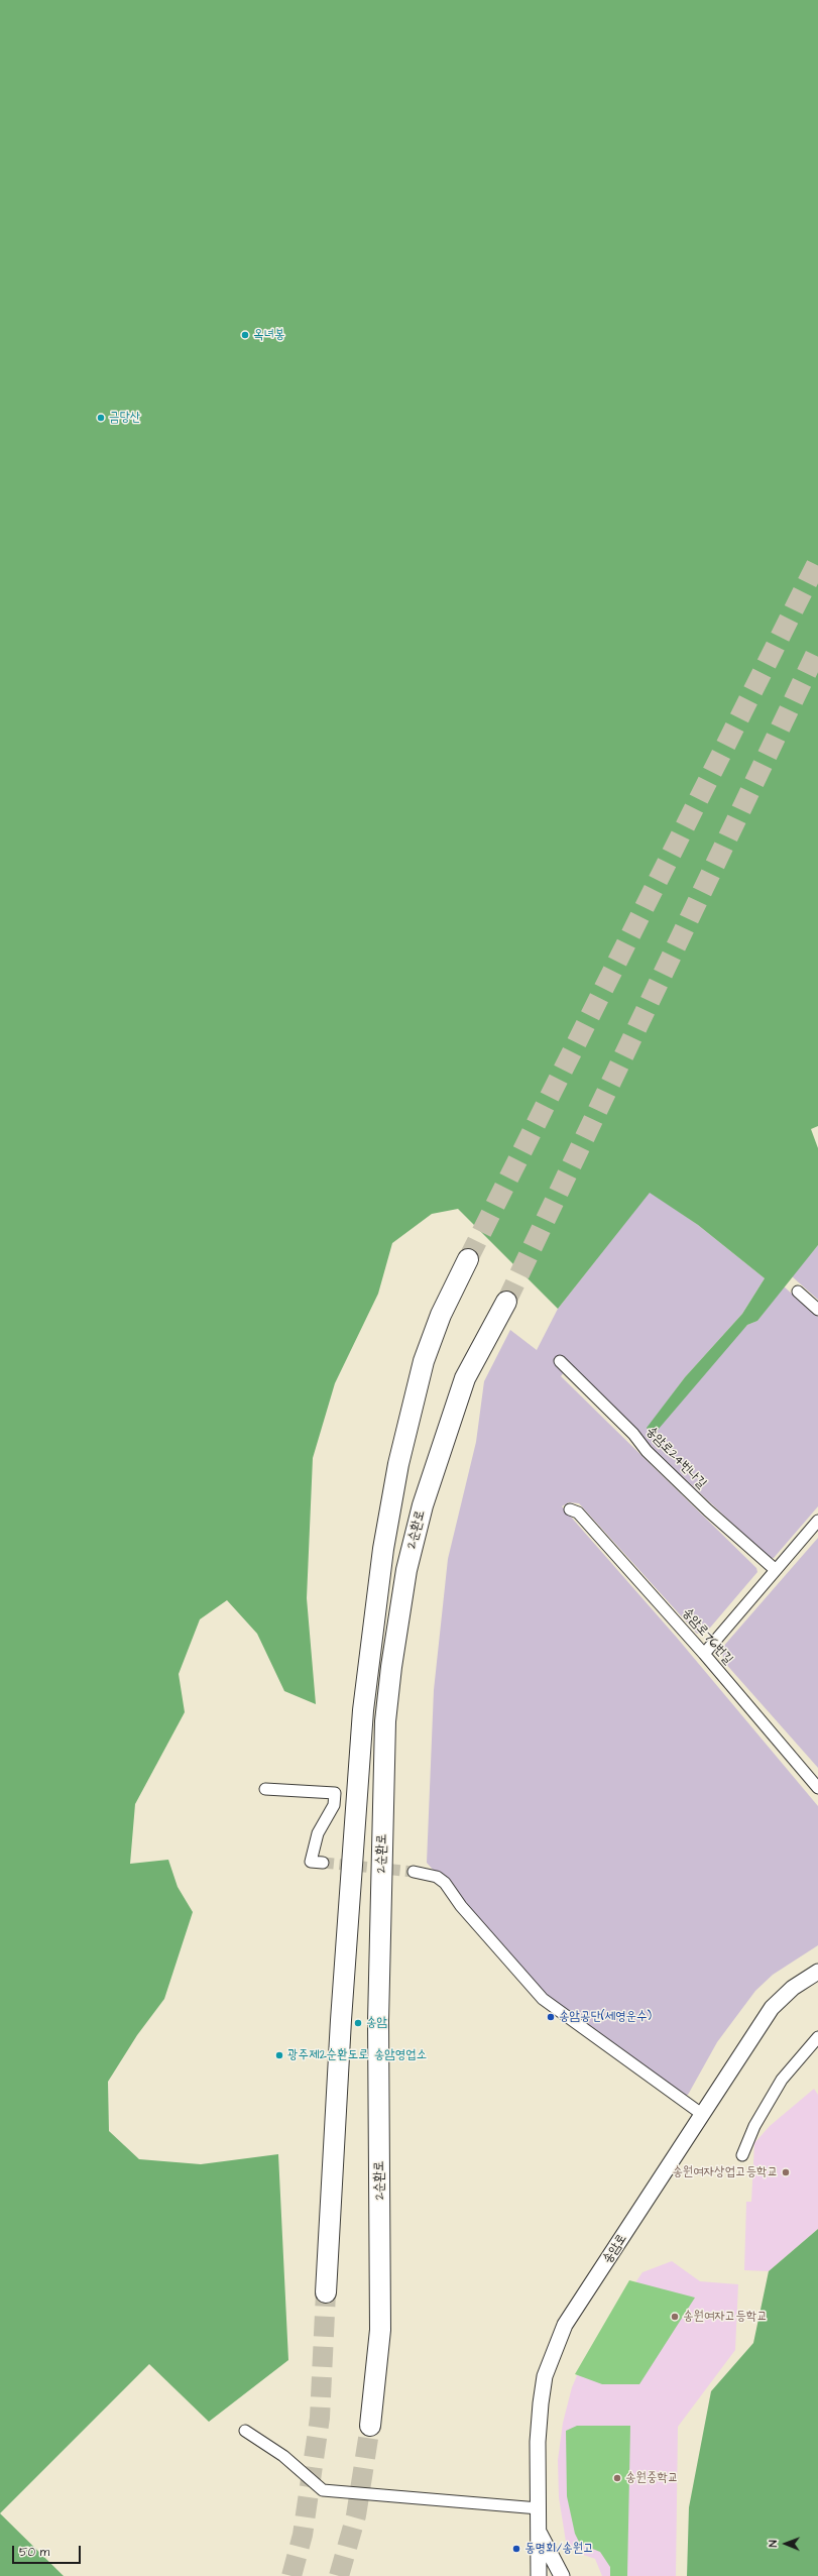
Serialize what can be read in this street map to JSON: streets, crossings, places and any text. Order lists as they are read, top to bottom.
{
  "streets": {
    "highway": ["2순환로"],
    "main road": ["송암로"],
    "street": ["송암로24번나길", "송암로76번길"]
  },
  "places": [
    "옥녀봉",
    "금당산",
    "송암공단(세영운수)",
    "송암",
    "광주제2순환도로 송암영업소",
    "송원여자상업고등학교",
    "송원여자고등학교",
    "송원중학교",
    "동명회/송원고"
  ],
  "scale_bar": "50 m",
  "north": "left"
}
